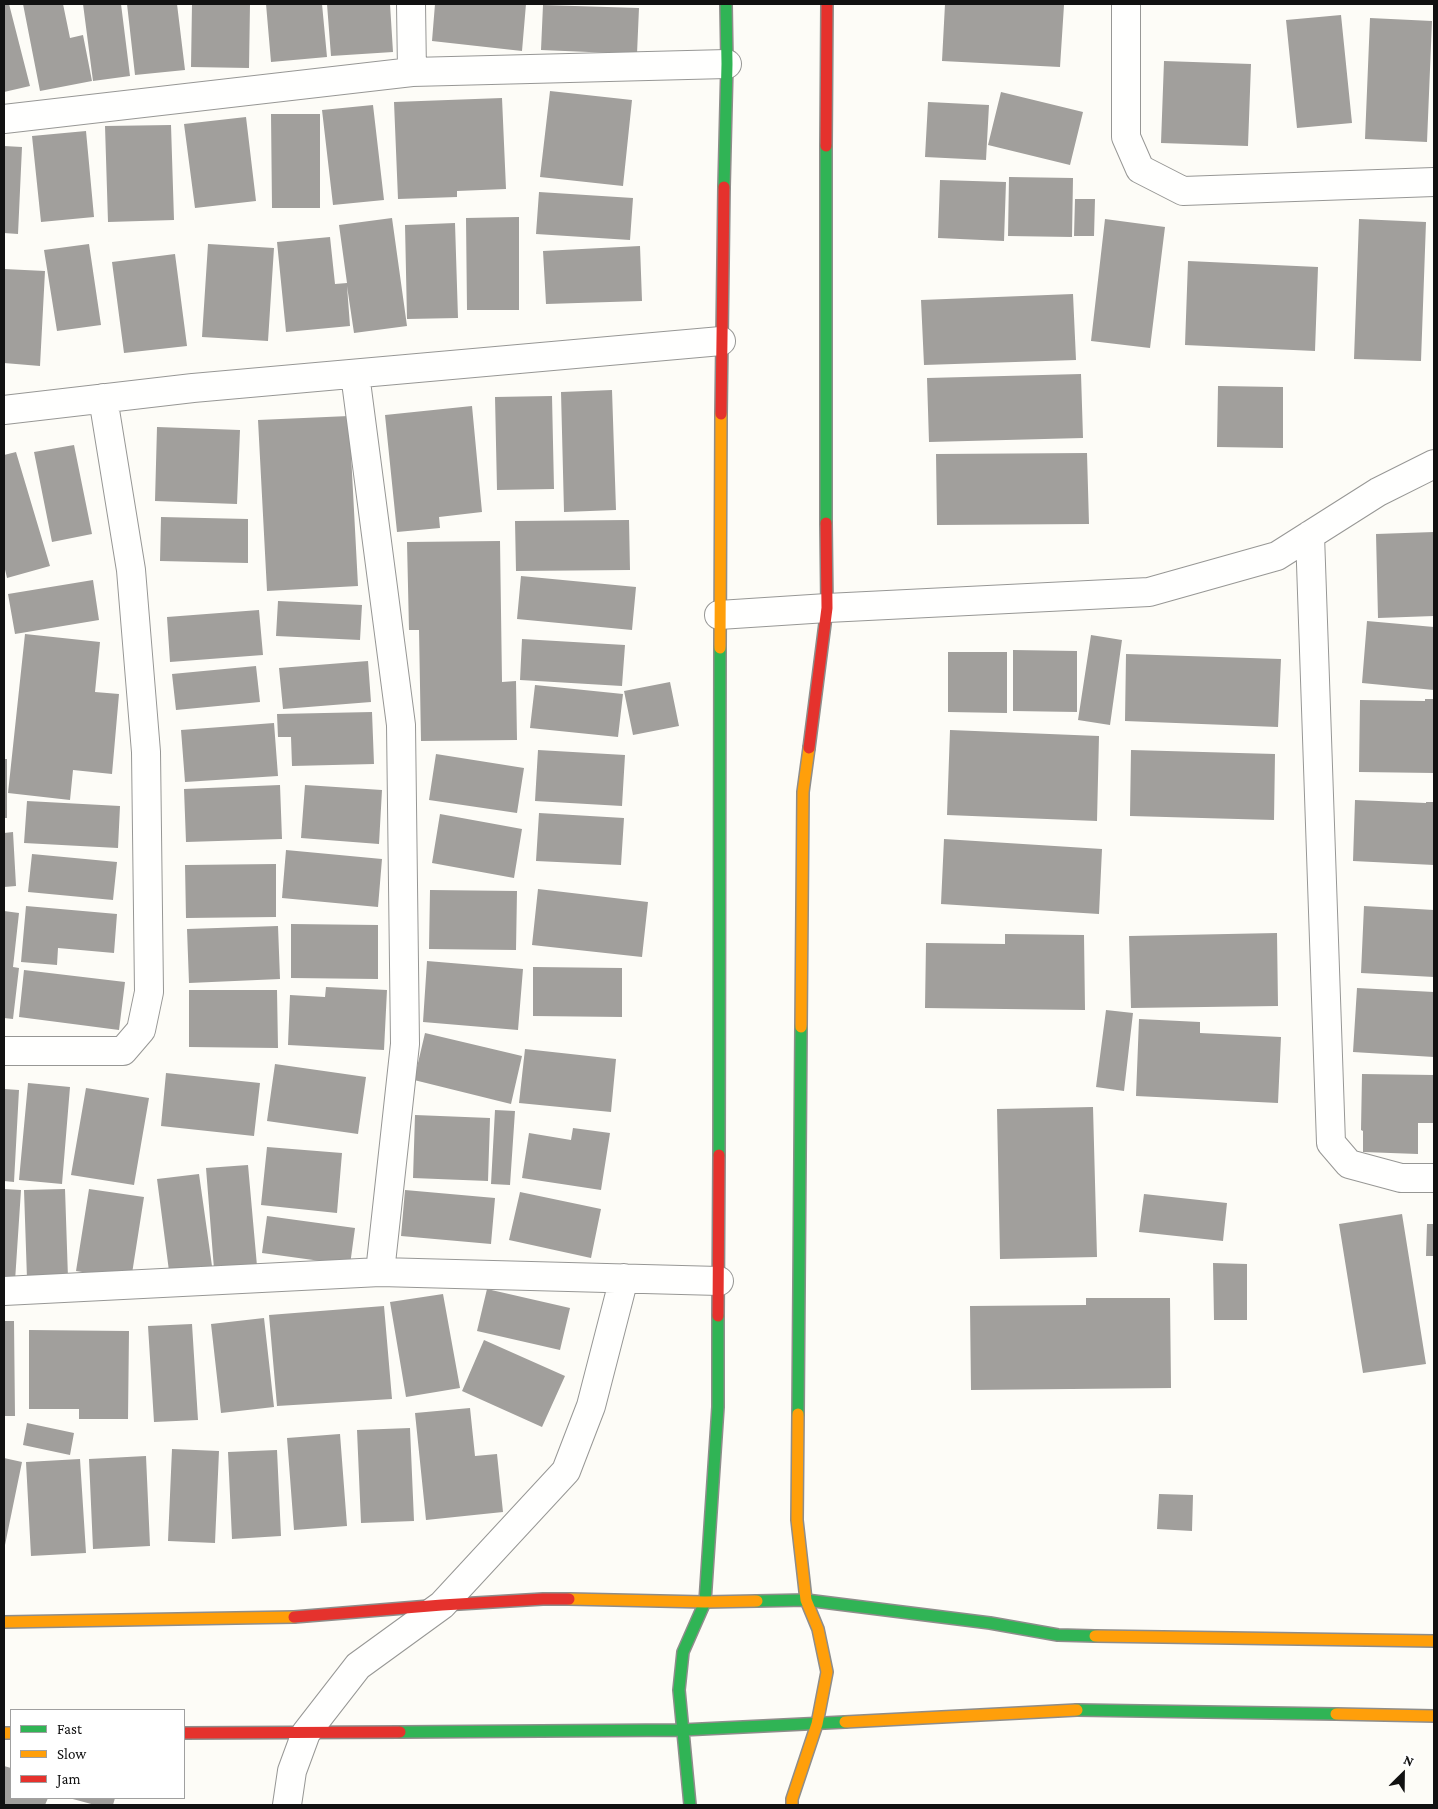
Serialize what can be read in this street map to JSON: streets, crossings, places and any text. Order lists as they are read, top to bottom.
{
  "legend": ["Fast", "Slow", "Jam"],
  "north": "top right"
}
